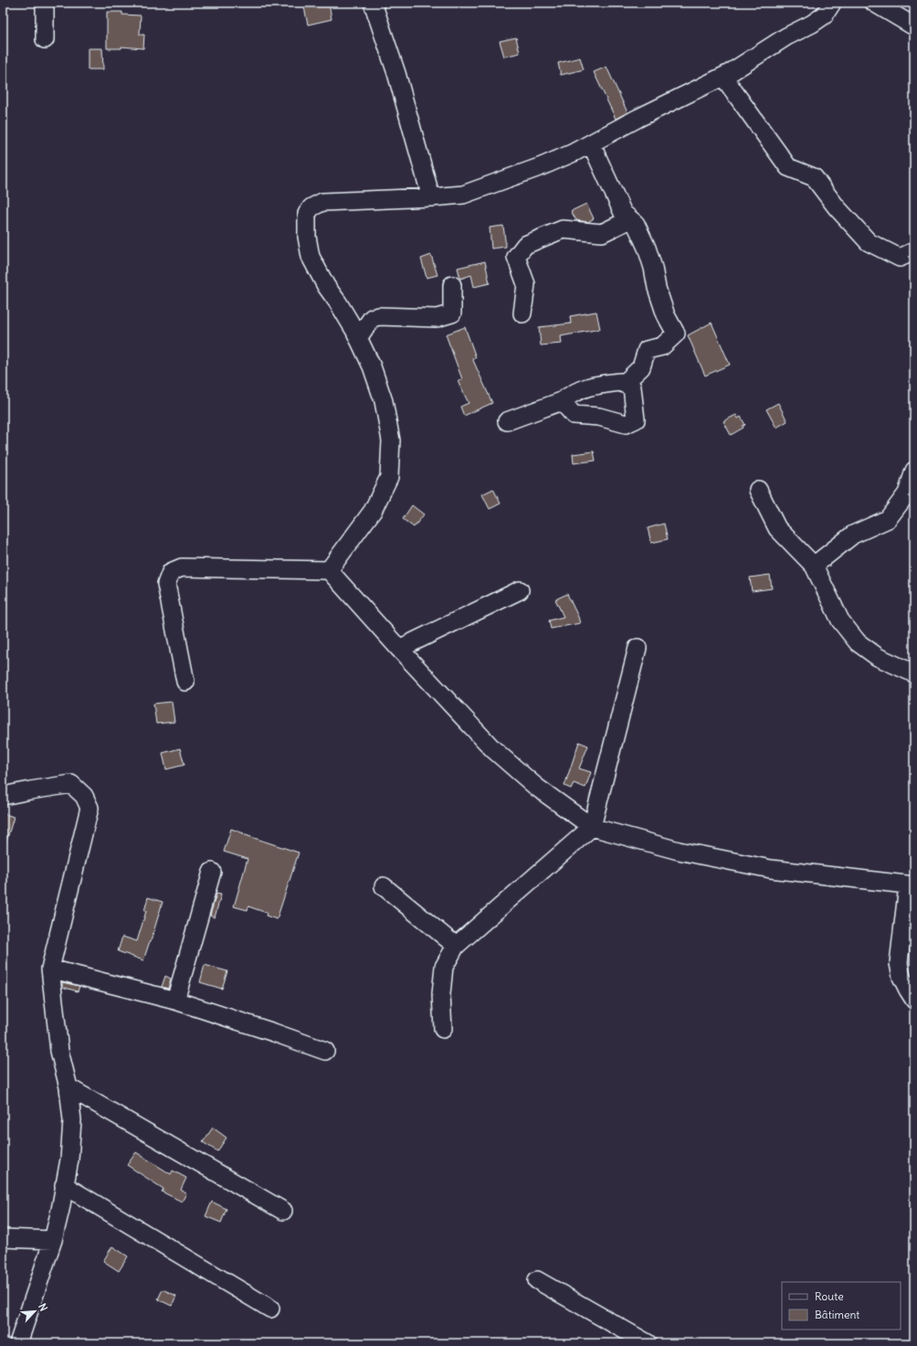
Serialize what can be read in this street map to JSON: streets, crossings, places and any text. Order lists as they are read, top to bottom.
{
  "legend": ["Route", "Bâtiment"],
  "north": "top right"
}
